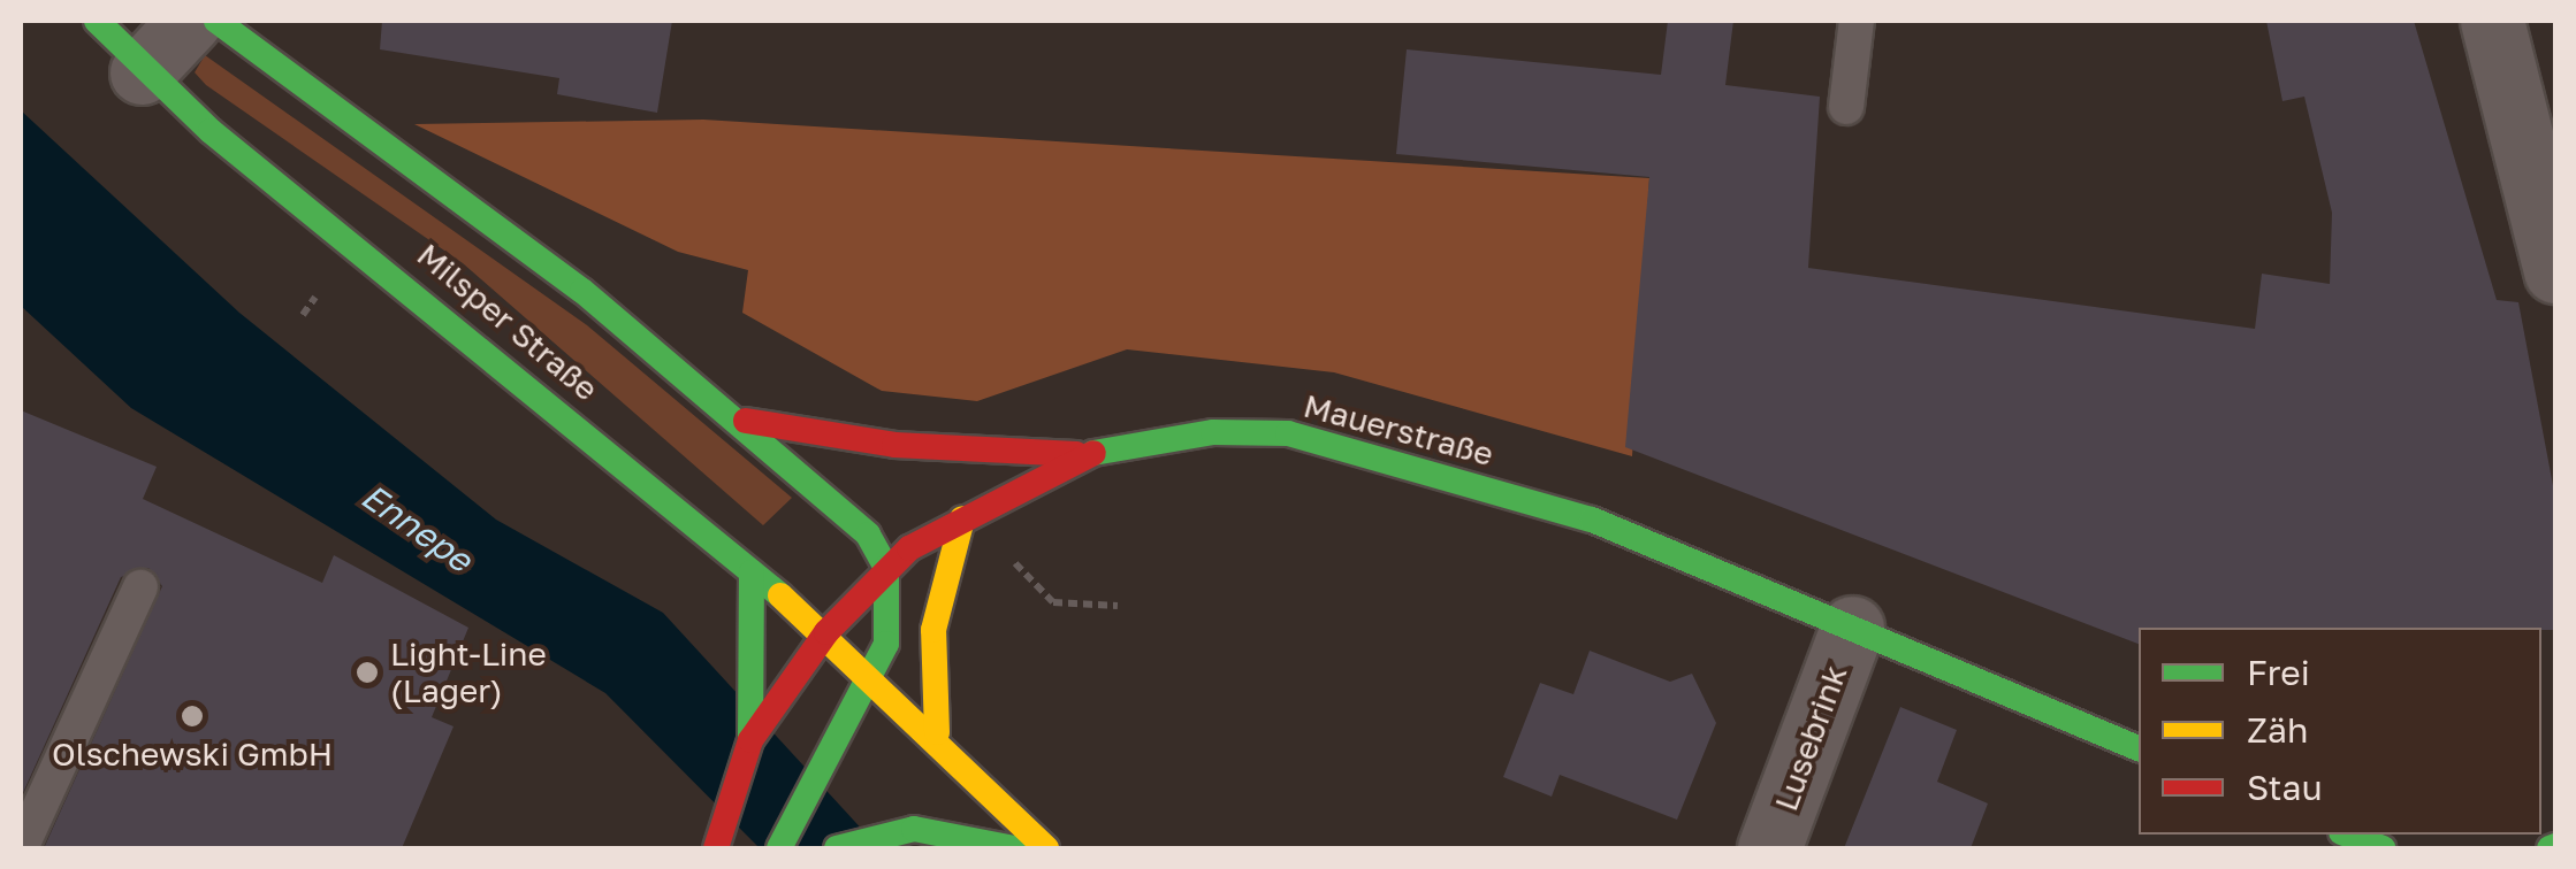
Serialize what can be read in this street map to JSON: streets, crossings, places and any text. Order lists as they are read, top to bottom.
{
  "streets": {
    "main road": ["Milsper Straße", "Mauerstraße"],
    "street": ["Lusebrink"]
  },
  "crossings": [
    ["Milsper Straße", "Mauerstraße"],
    ["Mauerstraße", "Lusebrink"]
  ],
  "water": ["Ennepe"],
  "places": ["Light-Line (Lager)", "Olschewski GmbH"],
  "legend": ["Frei", "Zäh", "Stau"]
}
